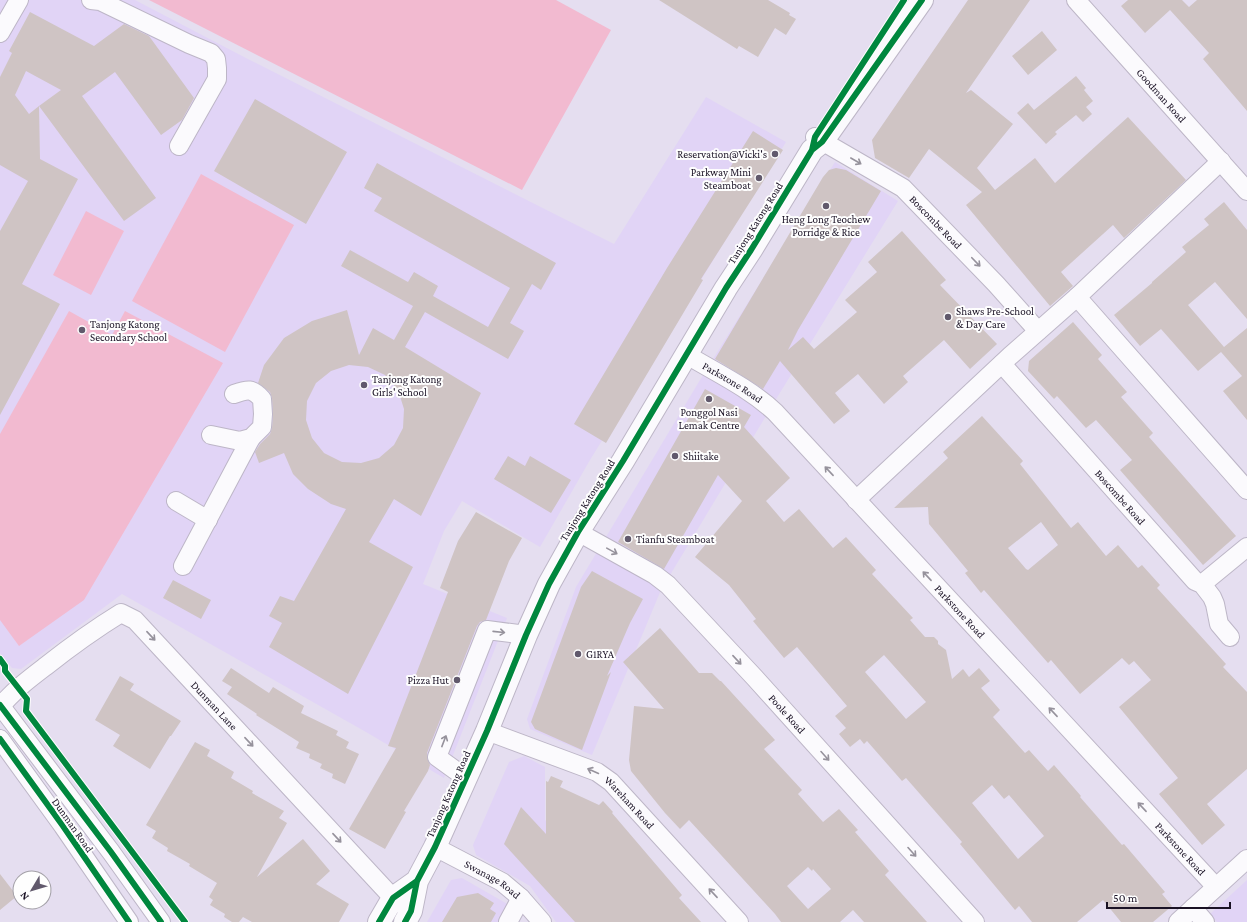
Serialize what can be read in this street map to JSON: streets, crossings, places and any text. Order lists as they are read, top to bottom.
{
  "streets": {
    "main road": ["Tanjong Katong Road"],
    "street": [
      "Goodman Road",
      "Boscombe Road",
      "Parkstone Road",
      "Dunman Lane",
      "Poole Road",
      "Wareham Road",
      "Dunman Road",
      "Swanage Road"
    ]
  },
  "crossings": [
    ["Boscombe Road", "Tanjong Katong Road"],
    ["Tanjong Katong Road", "Parkstone Road"],
    ["Tanjong Katong Road", "Dunman Lane"],
    ["Tanjong Katong Road", "Poole Road"],
    ["Tanjong Katong Road", "Wareham Road"],
    ["Tanjong Katong Road", "Swanage Road"],
    ["Dunman Lane", "Dunman Road"]
  ],
  "one_way": [
    "Boscombe Road",
    "Parkstone Road",
    "Poole Road",
    "Wareham Road"
  ],
  "places": [
    "Reservation@Vicki's",
    "Parkway Mini Steamboat",
    "Heng Long Teochew Porridge & Rice",
    "Shaws Pre-School & Day Care",
    "Tanjong Katong Secondary School",
    "Tanjong Katong Girls' School",
    "Ponggol Nasi Lemak Centre",
    "Shiitake",
    "Tianfu Steamboat",
    "G1RYA",
    "Pizza Hut"
  ],
  "scale_bar": "50 m",
  "north": "bottom left"
}
